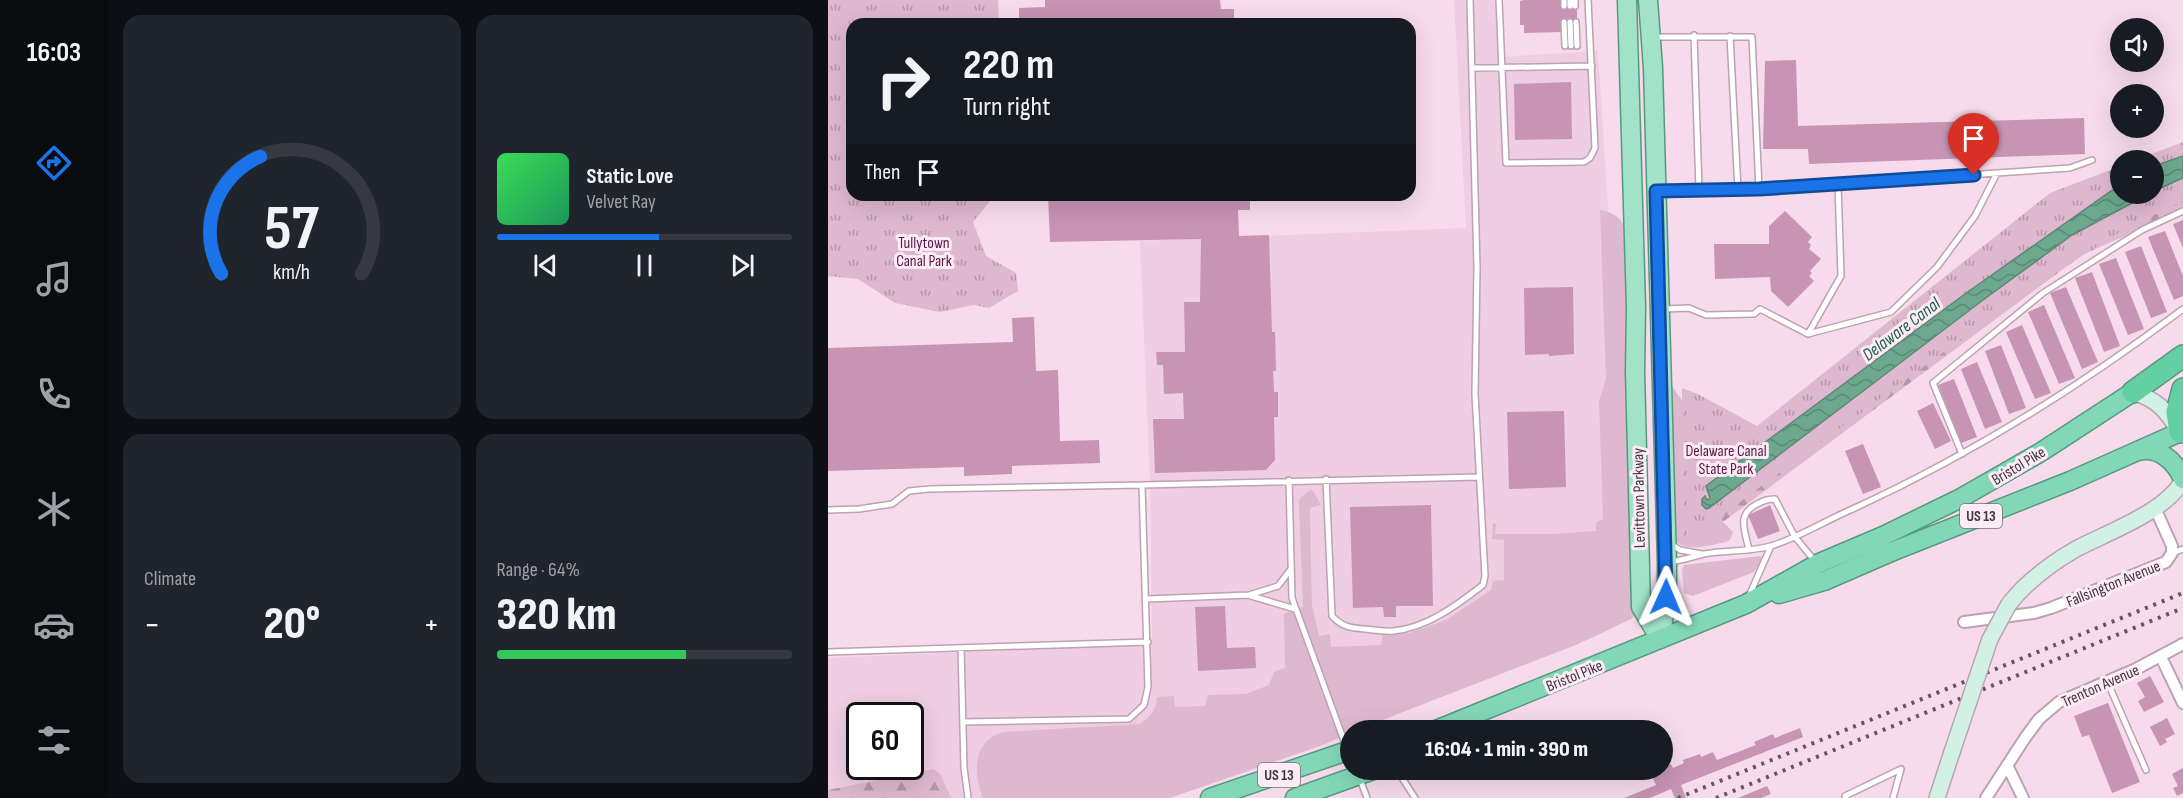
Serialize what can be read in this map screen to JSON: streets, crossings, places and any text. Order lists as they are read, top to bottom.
{
  "streets": {
    "highway": ["Bristol Pike", "US 13"],
    "main road": ["Levittown Parkway"],
    "street": ["Fallsington Avenue", "Trenton Avenue"]
  },
  "crossings": [
    ["Bristol Pike", "Levittown Parkway"]
  ],
  "water": ["Delaware Canal"],
  "parks": ["Tullytown Canal Park", "Delaware Canal State Park"],
  "page": {
    "tabs": "16:03",
    "map_buttons": ["+", "−"],
    "turn": ["220 m", "Turn right"],
    "then": "Then",
    "song": ["Static Love", "Velvet Ray"],
    "tile": [
      "Climate",
      ["Range · 64%", "320 km"]
    ],
    "heat": ["−", "20°", "+"],
    "limit": "60",
    "trip": "16:04 · 1 min · 390 m",
    "gauge": ["57", "km/h"]
  }
}
